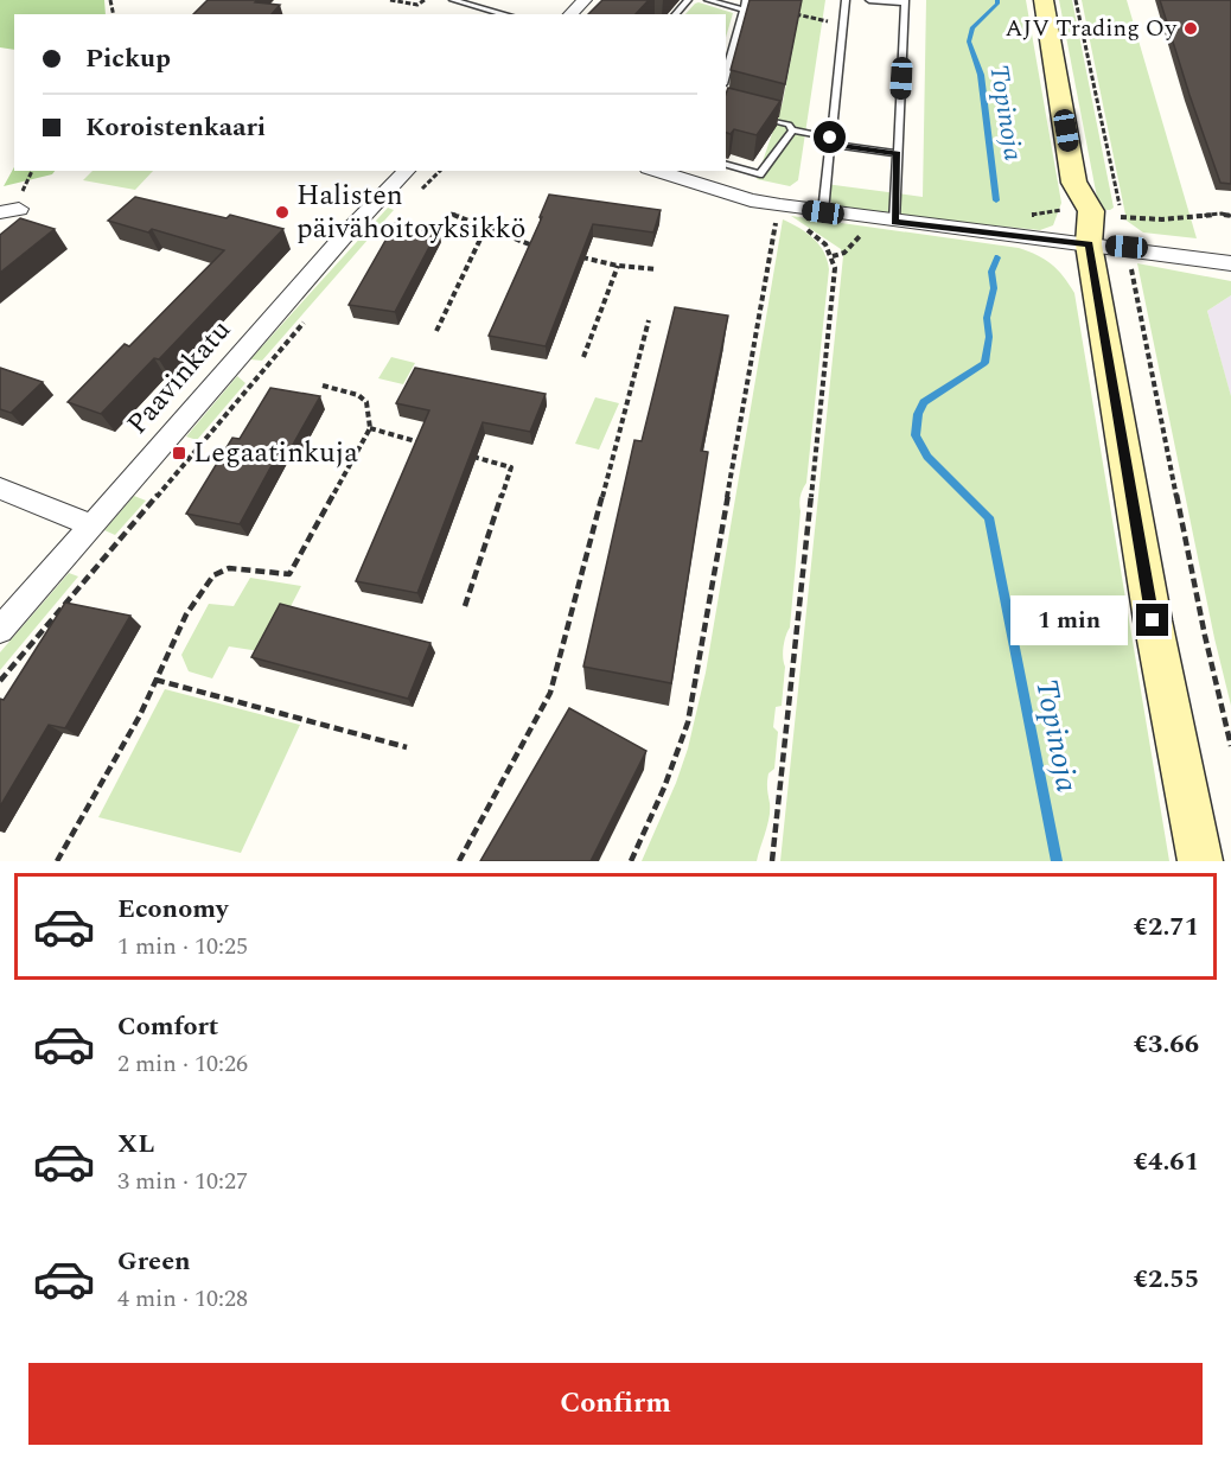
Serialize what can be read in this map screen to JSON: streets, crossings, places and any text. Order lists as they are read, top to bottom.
{
  "streets": {
    "street": ["Paavinkatu"]
  },
  "water": ["Topinoja"],
  "places": {
    "other": ["AJV Trading Oy", "Halisten päivähoitoyksikkö"],
    "transit": ["Legaatinkuja"]
  },
  "page": {
    "banner": ["Pickup", "Koroistenkaari"],
    "bubble": "1 min",
    "list": [
      {
        "name": "Economy",
        "note": "1 min · 10:25",
        "value": "€2.71"
      },
      {
        "name": "Comfort",
        "note": "2 min · 10:26",
        "value": "€3.66"
      },
      {
        "name": "XL",
        "note": "3 min · 10:27",
        "value": "€4.61"
      },
      {
        "name": "Green",
        "note": "4 min · 10:28",
        "value": "€2.55"
      }
    ],
    "buttons": "Confirm"
  }
}
